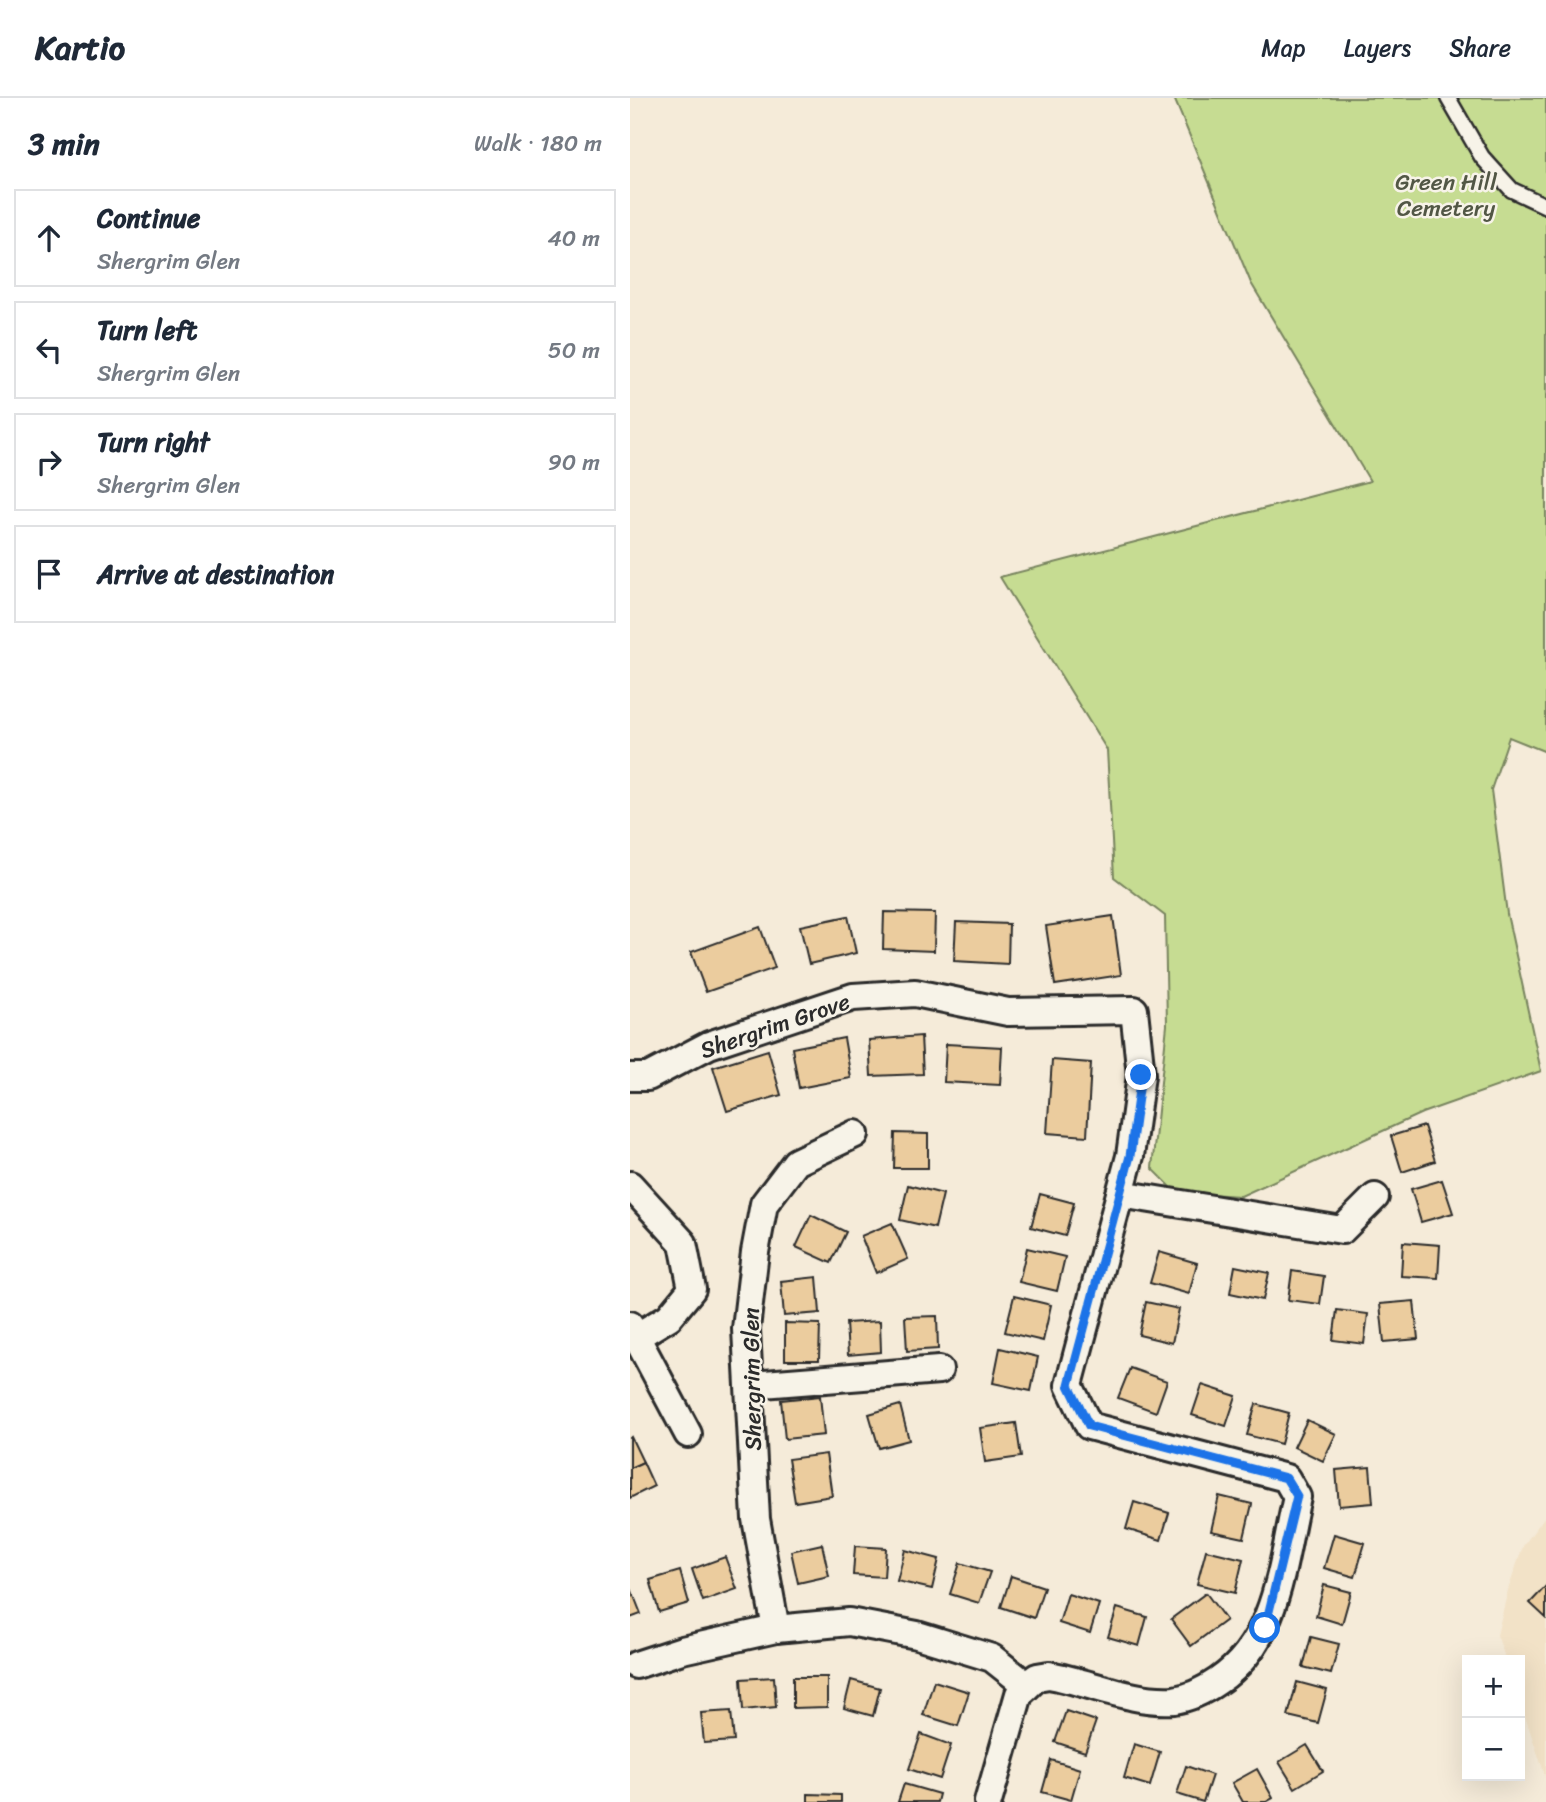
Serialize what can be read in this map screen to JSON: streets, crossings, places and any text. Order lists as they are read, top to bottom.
{
  "streets": {
    "street": ["Shergrim Grove", "Shergrim Glen"]
  },
  "parks": ["Green Hill Cemetery"],
  "page": {
    "header": "Kartio",
    "nav": ["Map", "Layers", "Share"],
    "heading": ["3 min", "Walk · 180 m"],
    "list": [
      ["Continue", "Shergrim Glen", "40 m"],
      ["Turn left", "Shergrim Glen", "50 m"],
      ["Turn right", "Shergrim Glen", "90 m"],
      "Arrive at destination"
    ],
    "map_buttons": ["+", "−"]
  }
}
